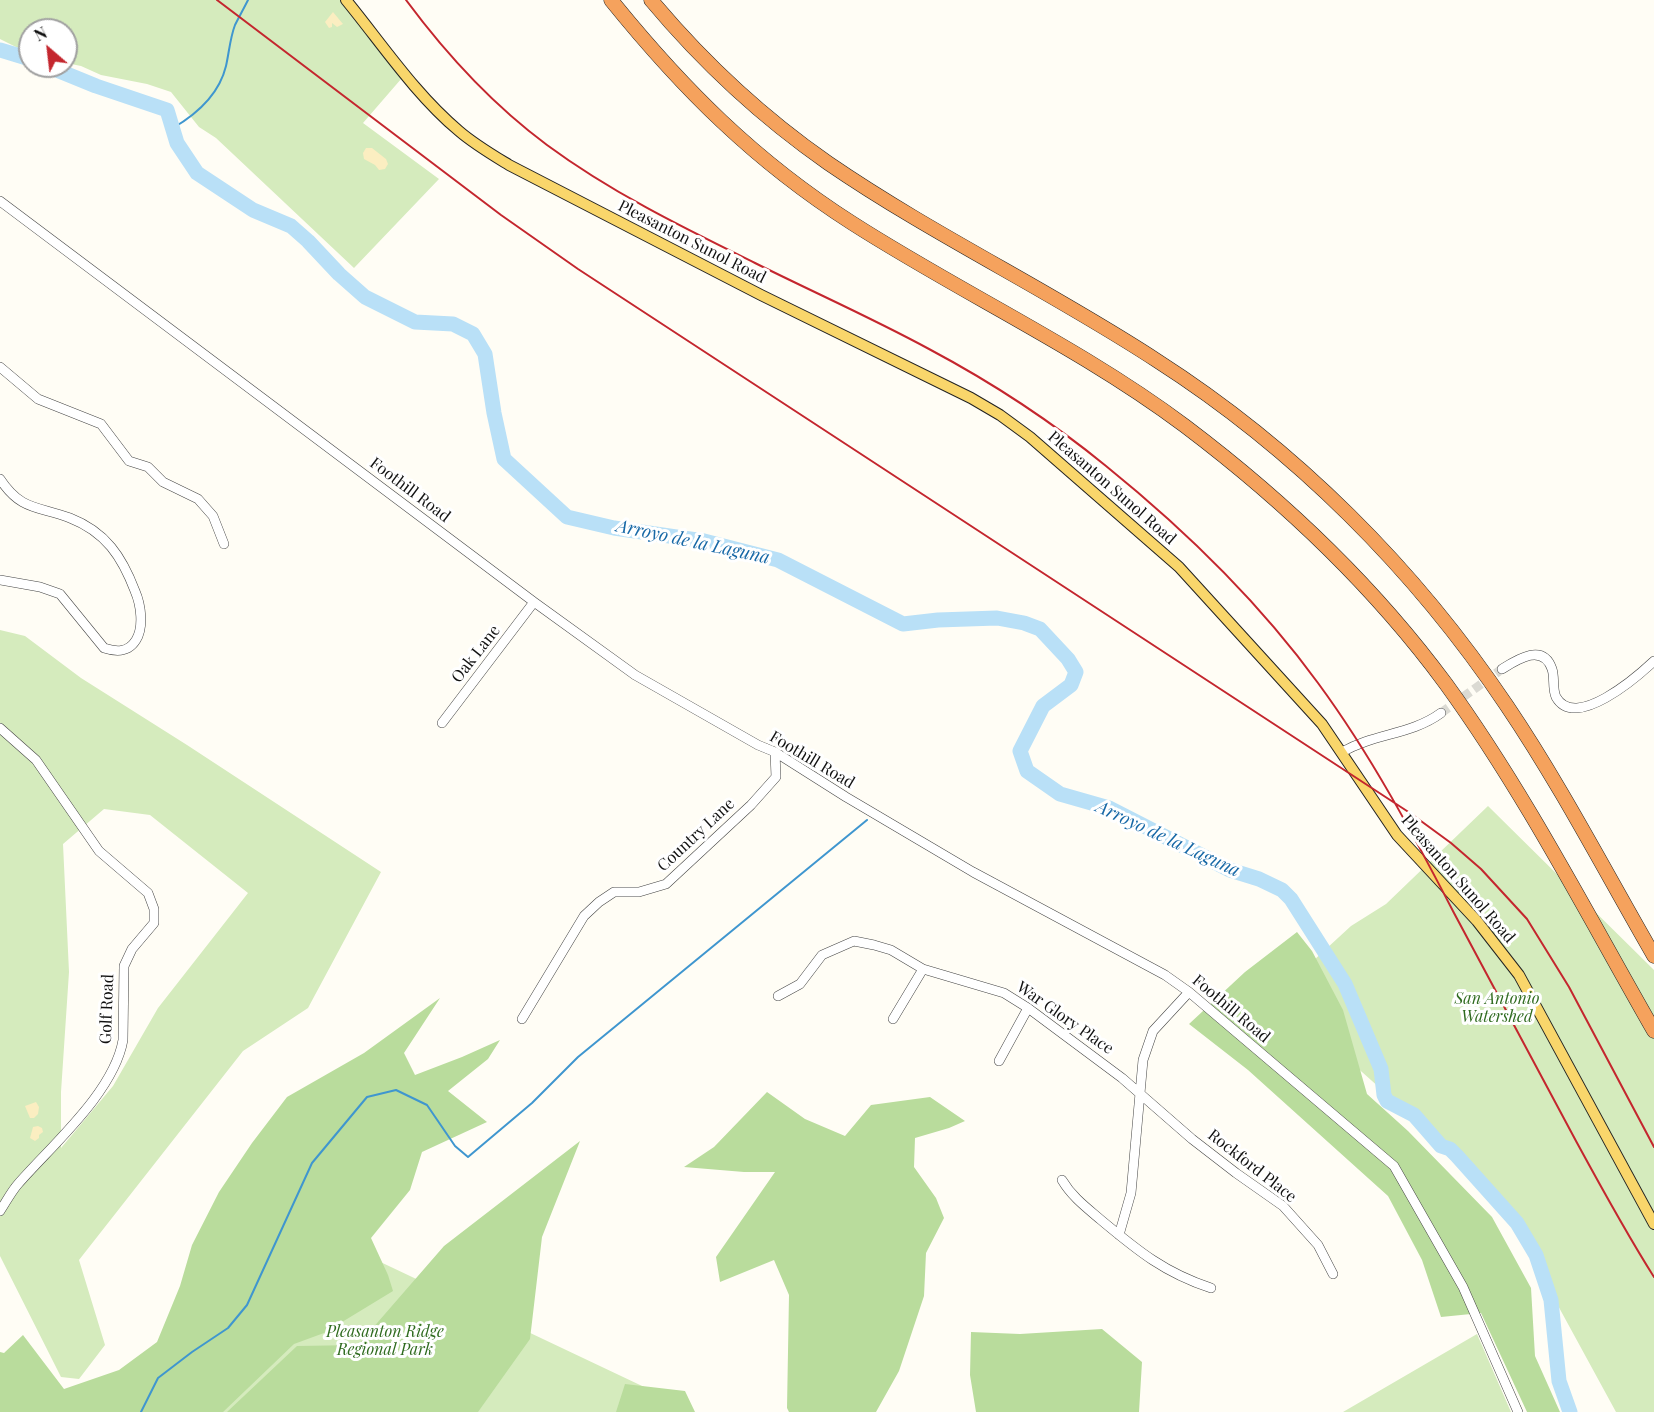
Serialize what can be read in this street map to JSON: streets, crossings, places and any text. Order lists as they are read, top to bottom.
{
  "streets": {
    "main road": ["Pleasanton Sunol Road"],
    "street": [
      "Foothill Road",
      "Oak Lane",
      "Country Lane",
      "Golf Road",
      "War Glory Place",
      "Rockford Place"
    ]
  },
  "crossings": [
    ["Foothill Road", "Oak Lane"],
    ["Foothill Road", "Country Lane"],
    ["War Glory Place", "Rockford Place"]
  ],
  "water": ["Arroyo de la Laguna"],
  "parks": ["San Antonio Watershed", "Pleasanton Ridge Regional Park"],
  "north": "top left"
}
